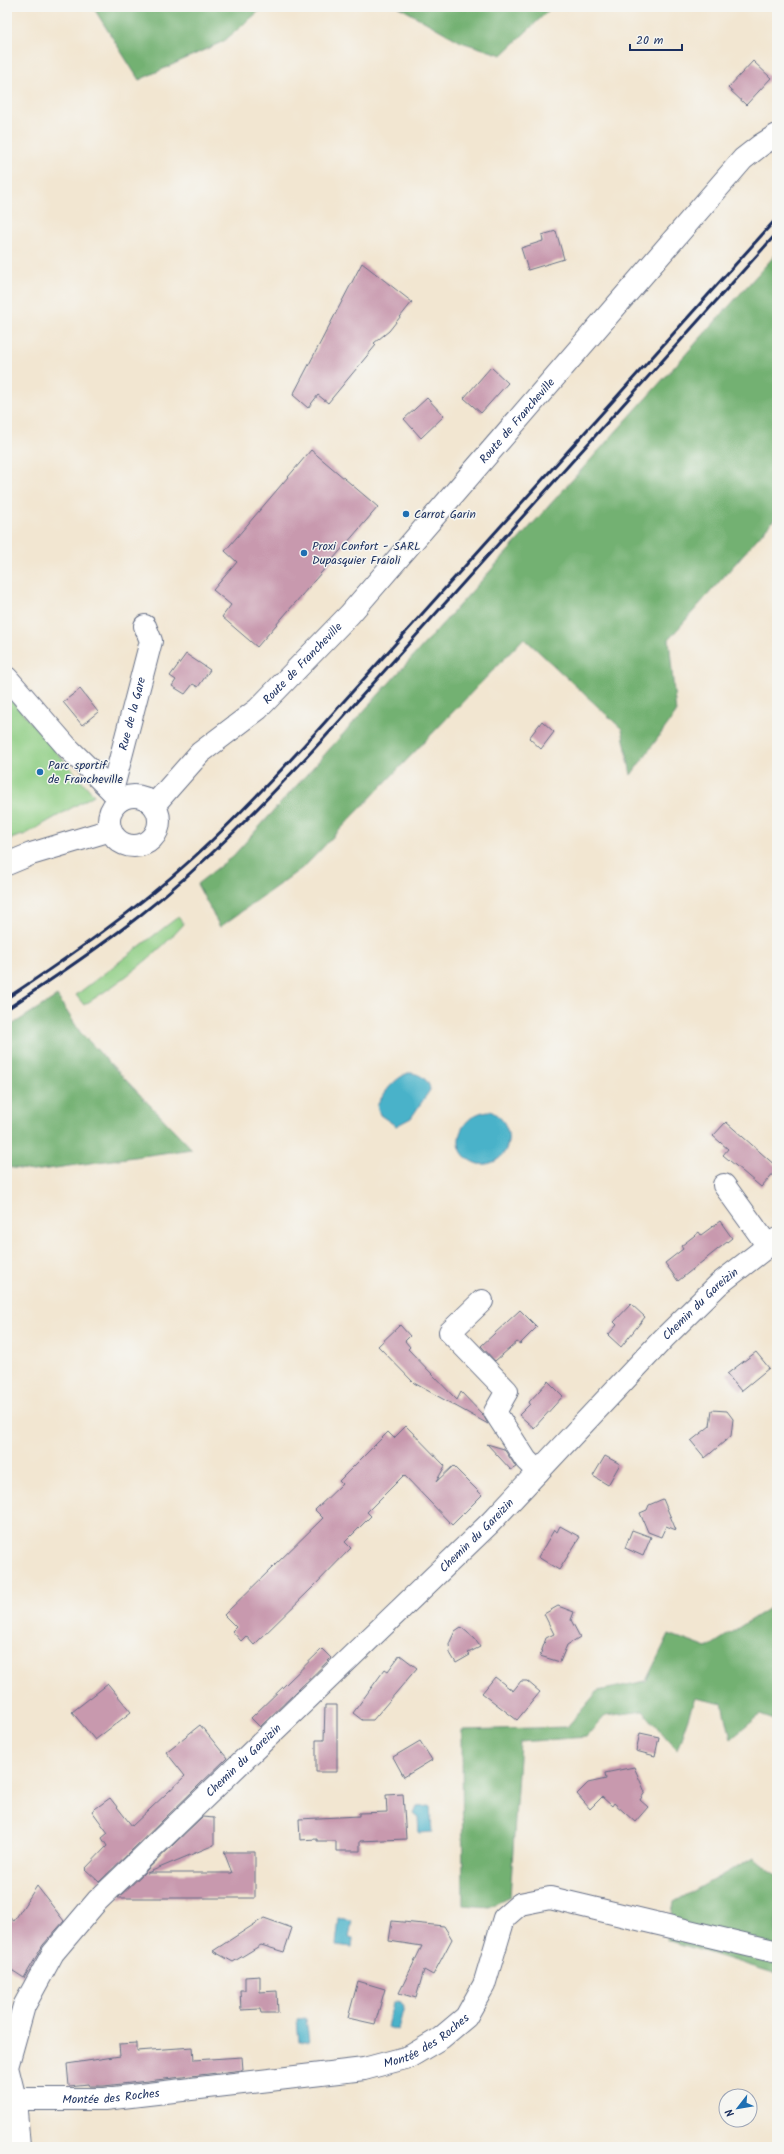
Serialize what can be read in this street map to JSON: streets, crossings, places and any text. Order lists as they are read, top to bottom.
{
  "streets": {
    "street": [
      "Route de Francheville",
      "Rue de la Gare",
      "Chemin du Gareizin",
      "Montée des Roches"
    ]
  },
  "crossings": [
    ["Route de Francheville", "Rue de la Gare"],
    ["Chemin du Gareizin", "Montée des Roches"]
  ],
  "places": ["Carrot Garin", "Proxi Confort - SARL Dupasquier Fraioli", "Parc sportif de Francheville"],
  "scale_bar": "20 m",
  "north": "bottom left"
}
